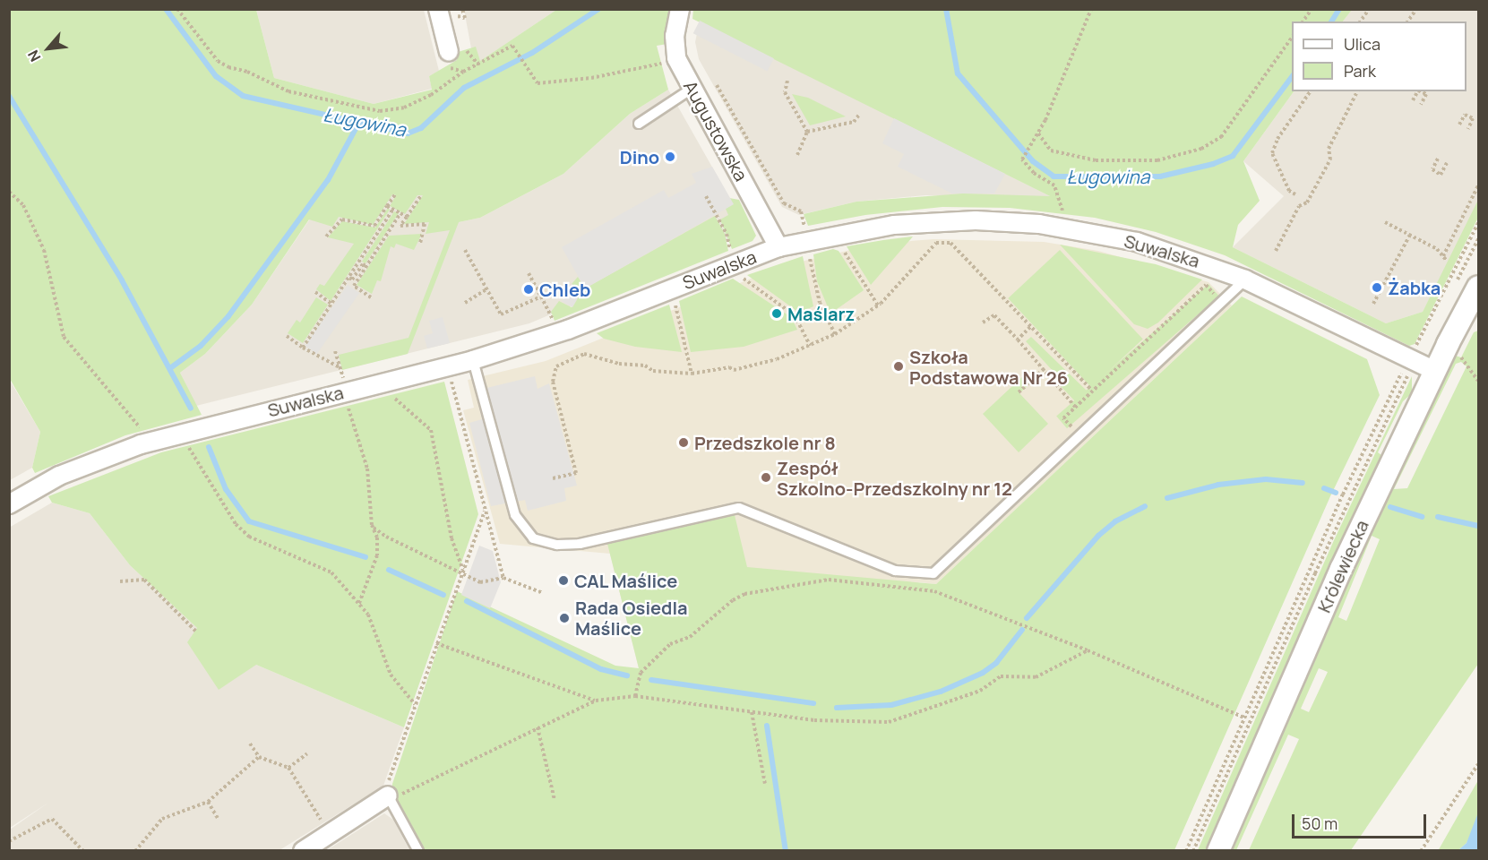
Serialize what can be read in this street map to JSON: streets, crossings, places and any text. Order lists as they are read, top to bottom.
{
  "streets": {
    "street": ["Augustowska", "Suwalska", "Królewiecka"]
  },
  "crossings": [
    ["Augustowska", "Suwalska"],
    ["Suwalska", "Królewiecka"]
  ],
  "water": ["Ługowina"],
  "places": [
    "Dino",
    "Żabka",
    "Chleb",
    "Maślarz",
    "Szkoła Podstawowa Nr 26",
    "Przedszkole nr 8",
    "Zespół Szkolno-Przedszkolny nr 12",
    "CAL Maślice",
    "Rada Osiedla Maślice"
  ],
  "legend": ["Ulica", "Park"],
  "scale_bar": "50 m",
  "north": "bottom left"
}
